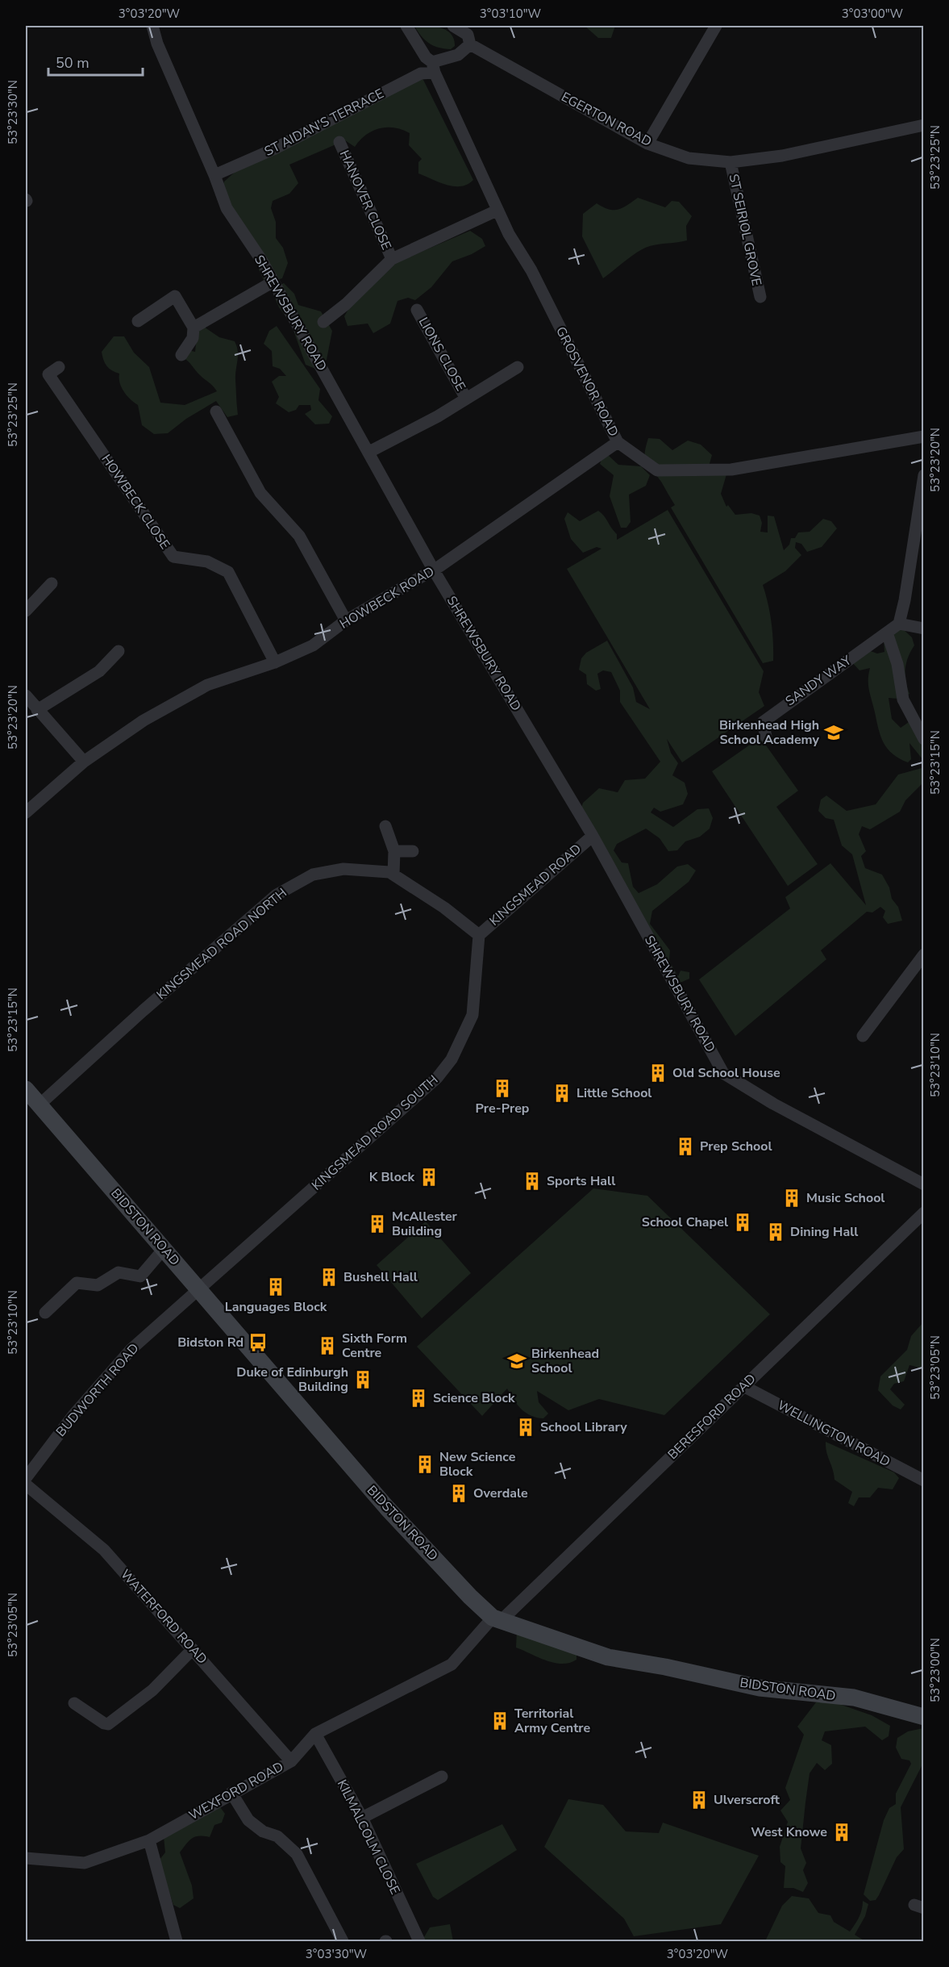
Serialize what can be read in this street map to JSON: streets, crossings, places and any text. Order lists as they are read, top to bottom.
{
  "streets": {
    "main road": ["BIDSTON ROAD"],
    "street": [
      "EGERTON ROAD",
      "ST AIDAN'S TERRACE",
      "HANOVER CLOSE",
      "ST SEIRIOL GROVE",
      "SHREWSBURY ROAD",
      "LIONS CLOSE",
      "GROSVENOR ROAD",
      "HOWBECK CLOSE",
      "HOWBECK ROAD",
      "SANDY WAY",
      "KINGSMEAD ROAD",
      "KINGSMEAD ROAD NORTH",
      "KINGSMEAD ROAD SOUTH",
      "BUDWORTH ROAD",
      "BERESFORD ROAD",
      "WELLINGTON ROAD",
      "WATERFORD ROAD",
      "WEXFORD ROAD",
      "KILMALCOLM CLOSE"
    ]
  },
  "crossings": [
    ["EGERTON ROAD", "ST AIDAN'S TERRACE"],
    ["EGERTON ROAD", "ST SEIRIOL GROVE"],
    ["ST AIDAN'S TERRACE", "SHREWSBURY ROAD"],
    ["ST AIDAN'S TERRACE", "GROSVENOR ROAD"],
    ["HANOVER CLOSE", "GROSVENOR ROAD"],
    ["SHREWSBURY ROAD", "HOWBECK ROAD"],
    ["SHREWSBURY ROAD", "KINGSMEAD ROAD"],
    ["GROSVENOR ROAD", "HOWBECK ROAD"],
    ["HOWBECK CLOSE", "HOWBECK ROAD"],
    ["KINGSMEAD ROAD", "KINGSMEAD ROAD NORTH"],
    ["KINGSMEAD ROAD", "KINGSMEAD ROAD SOUTH"],
    ["KINGSMEAD ROAD NORTH", "KINGSMEAD ROAD SOUTH"],
    ["KINGSMEAD ROAD NORTH", "BIDSTON ROAD"],
    ["KINGSMEAD ROAD SOUTH", "BIDSTON ROAD"],
    ["KINGSMEAD ROAD SOUTH", "BUDWORTH ROAD"],
    ["BIDSTON ROAD", "BUDWORTH ROAD"],
    ["BIDSTON ROAD", "BERESFORD ROAD"],
    ["BIDSTON ROAD", "WEXFORD ROAD"],
    ["BERESFORD ROAD", "WELLINGTON ROAD"],
    ["BERESFORD ROAD", "WEXFORD ROAD"],
    ["WATERFORD ROAD", "WEXFORD ROAD"],
    ["WEXFORD ROAD", "KILMALCOLM CLOSE"]
  ],
  "places": {
    "school or university": ["Birkenhead High School Academy", "Birkenhead School"],
    "building": [
      "Old School House",
      "Pre-Prep",
      "Little School",
      "Prep School",
      "K Block",
      "Sports Hall",
      "Music School",
      "School Chapel",
      "McAllester Building",
      "Dining Hall",
      "Bushell Hall",
      "Languages Block",
      "Sixth Form Centre",
      "Duke of Edinburgh Building",
      "Science Block",
      "School Library",
      "New Science Block",
      "Overdale",
      "Territorial Army Centre",
      "Ulverscroft",
      "West Knowe"
    ],
    "bus stop": ["Bidston Rd"]
  },
  "scale_bar": "50 m",
  "coordinates": [
    "3°03'20\"W",
    "3°03'10\"W",
    "3°03'00\"W",
    "53°23'30\"N",
    "53°23'25\"N",
    "53°23'20\"N",
    "53°23'15\"N",
    "53°23'10\"N",
    "53°23'05\"N",
    "53°23'00\"N",
    "3°03'30\"W"
  ]
}
